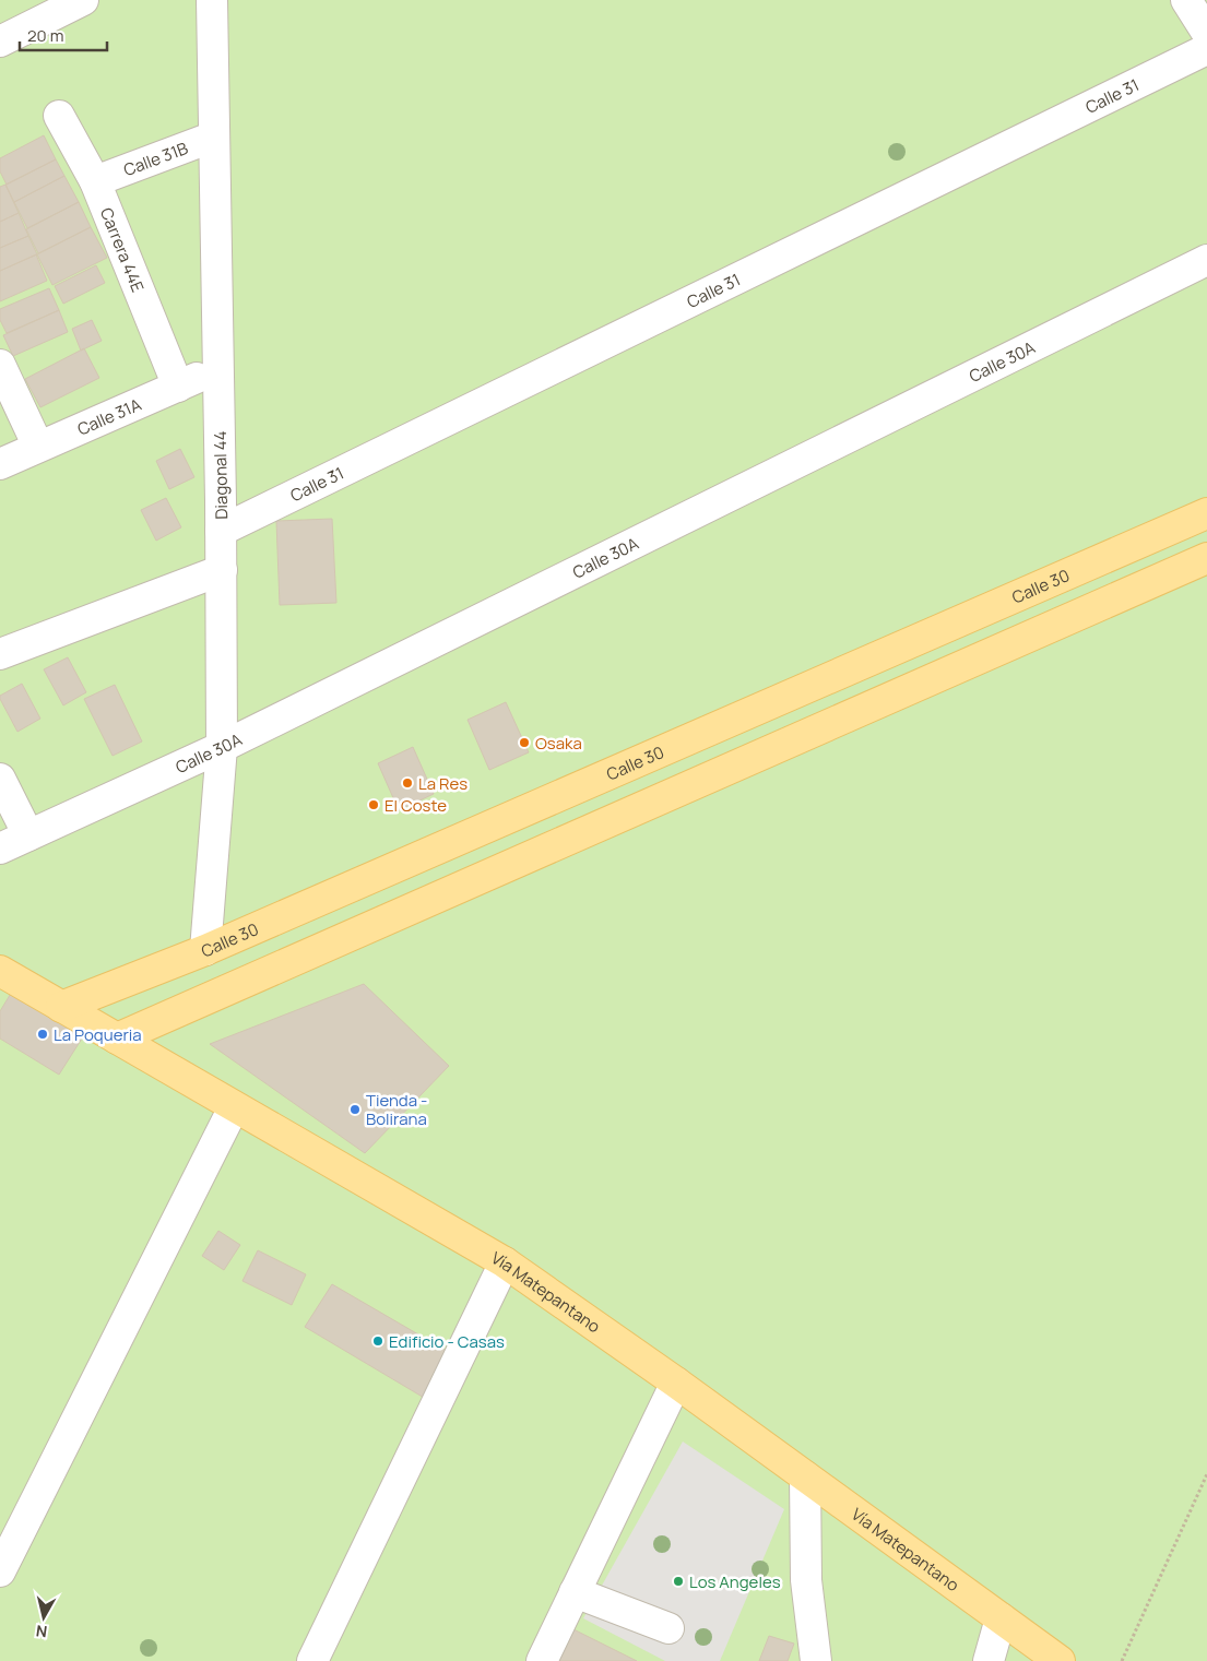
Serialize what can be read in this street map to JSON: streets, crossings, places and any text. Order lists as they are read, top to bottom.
{
  "streets": {
    "main road": ["Calle 30", "Vía Matepantano"],
    "street": [
      "Calle 31",
      "Calle 31B",
      "Carrera 44E",
      "Calle 30A",
      "Calle 31A",
      "Diagonal 44"
    ]
  },
  "crossings": [
    ["Calle 31", "Diagonal 44"],
    ["Calle 31B", "Carrera 44E"],
    ["Calle 31B", "Diagonal 44"],
    ["Carrera 44E", "Calle 31A"],
    ["Calle 30A", "Diagonal 44"],
    ["Calle 31A", "Diagonal 44"],
    ["Diagonal 44", "Calle 30"],
    ["Calle 30", "Vía Matepantano"]
  ],
  "places": [
    "Osaka",
    "La Res",
    "El Coste",
    "La Poqueria",
    "Tienda - Bolirana",
    "Edificio - Casas",
    "Los Angeles"
  ],
  "scale_bar": "20 m",
  "north": "bottom"
}
